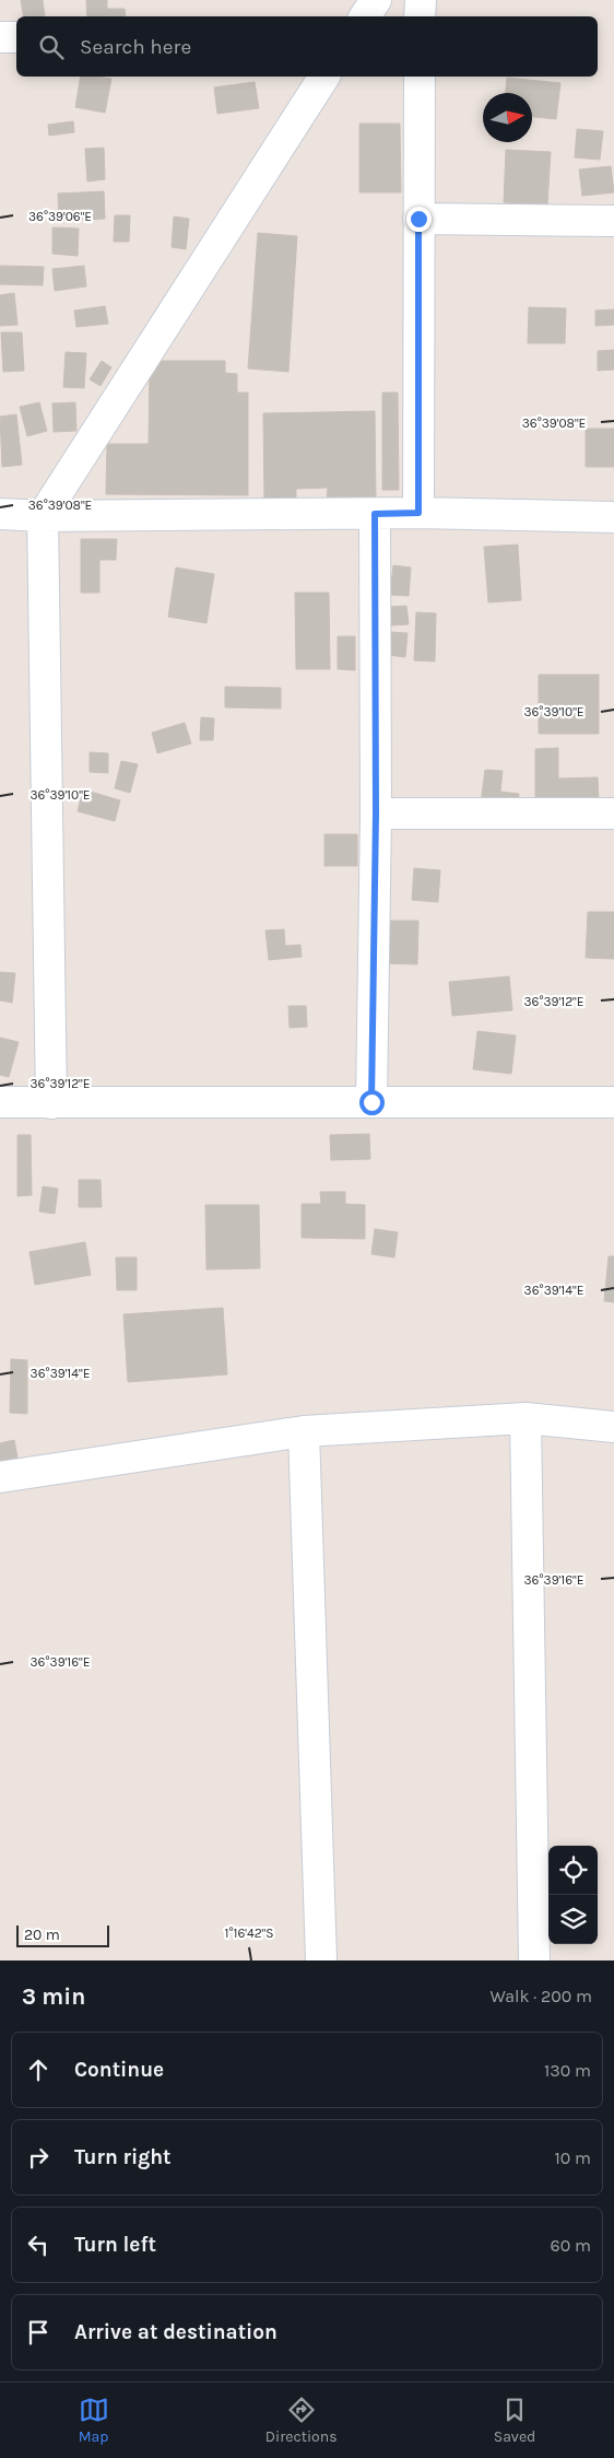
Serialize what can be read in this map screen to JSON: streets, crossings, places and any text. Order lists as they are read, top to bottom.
{
  "scale_bar": "20 m",
  "north": "right",
  "page": {
    "search": "Search here",
    "scale": "20 m",
    "heading": ["3 min", "Walk · 200 m"],
    "list": [
      ["Continue", "130 m"],
      ["Turn right", "10 m"],
      ["Turn left", "60 m"],
      "Arrive at destination"
    ],
    "nav": ["Map", "Directions", "Saved"]
  },
  "coordinates": [
    "36°39'06\"E",
    "36°39'08\"E",
    "36°39'10\"E",
    "36°39'12\"E",
    "36°39'14\"E",
    "36°39'16\"E",
    "1°16'42\"S"
  ]
}
